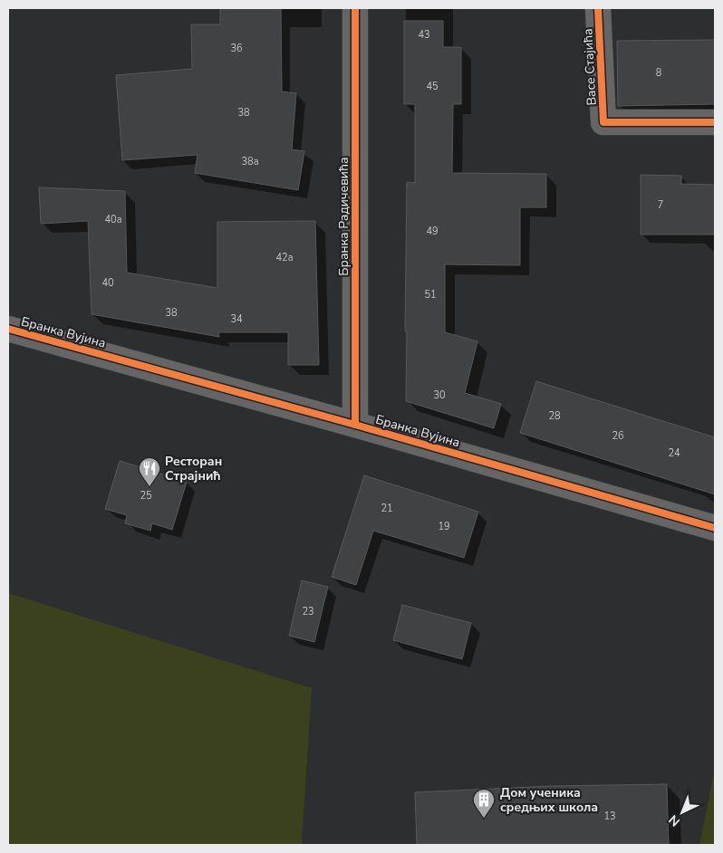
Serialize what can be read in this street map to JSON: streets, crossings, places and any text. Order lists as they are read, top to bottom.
{
  "streets": {
    "street": ["Васе Стајића", "Бранка Радичевића", "Бранка Вујина"]
  },
  "crossings": [
    ["Бранка Радичевића", "Бранка Вујина"]
  ],
  "places": {
    "restaurant": ["Ресторан Страјнић"],
    "building": ["Дом ученика средњих школа"]
  },
  "house_numbers": [
    "43",
    "36",
    "8",
    "45",
    "38",
    "38a",
    "7",
    "40a",
    "49",
    "42a",
    "40",
    "51",
    "38",
    "34",
    "30",
    "28",
    "26",
    "24",
    "25",
    "21",
    "19",
    "23",
    "13"
  ],
  "north": "bottom left"
}
